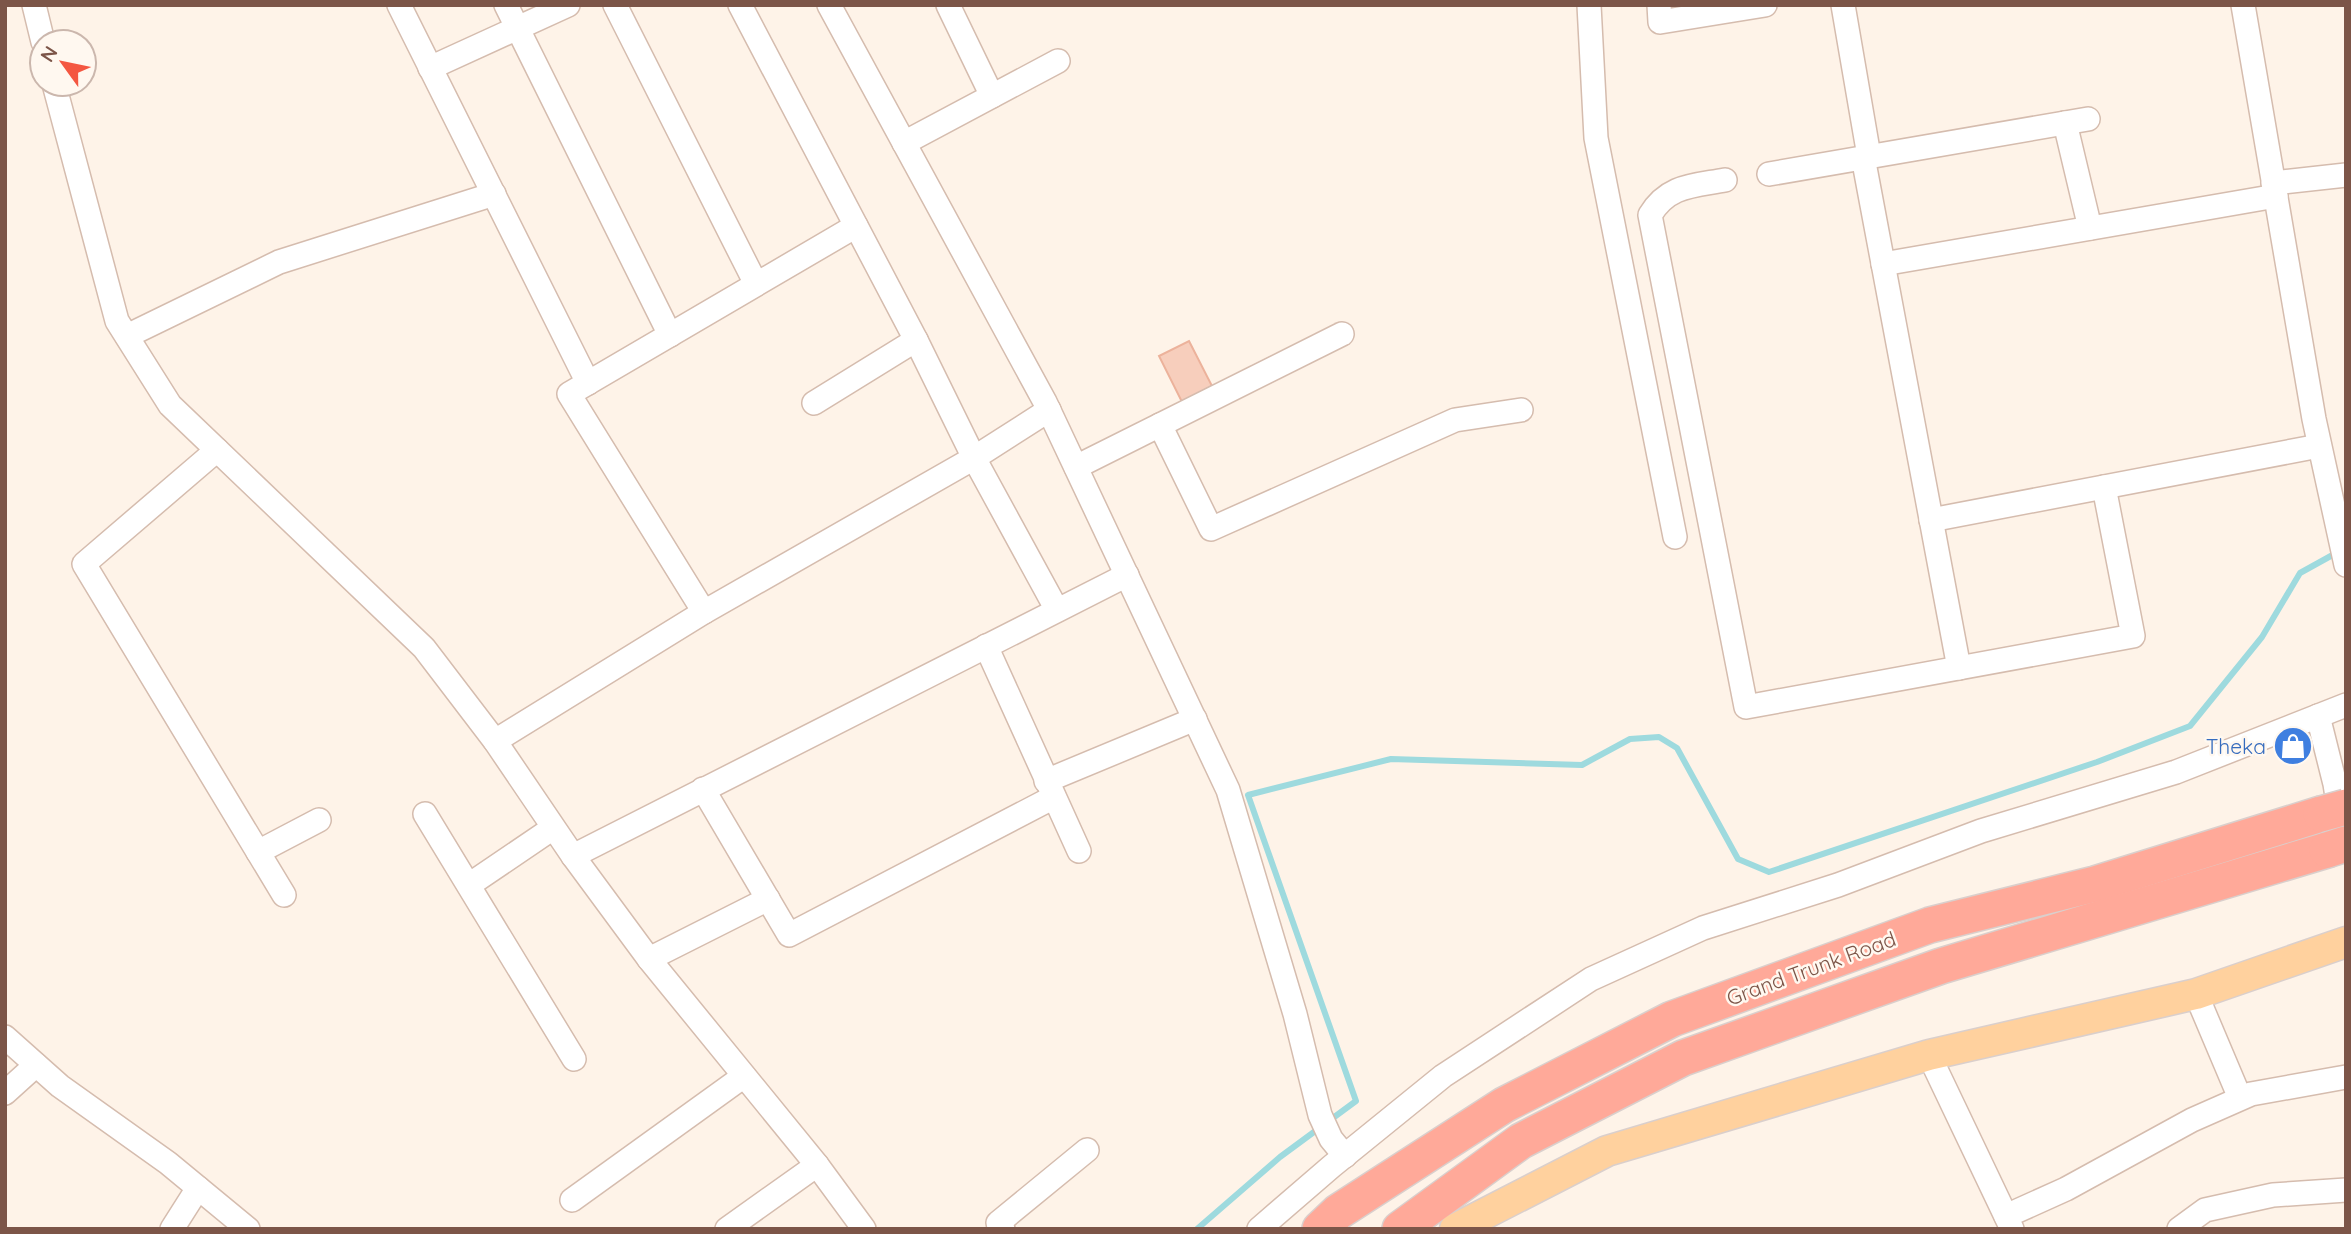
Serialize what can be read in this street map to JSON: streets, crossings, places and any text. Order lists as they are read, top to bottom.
{
  "streets": {
    "highway": ["Grand Trunk Road"]
  },
  "places": {
    "shop": ["Theka"]
  },
  "north": "top left"
}
